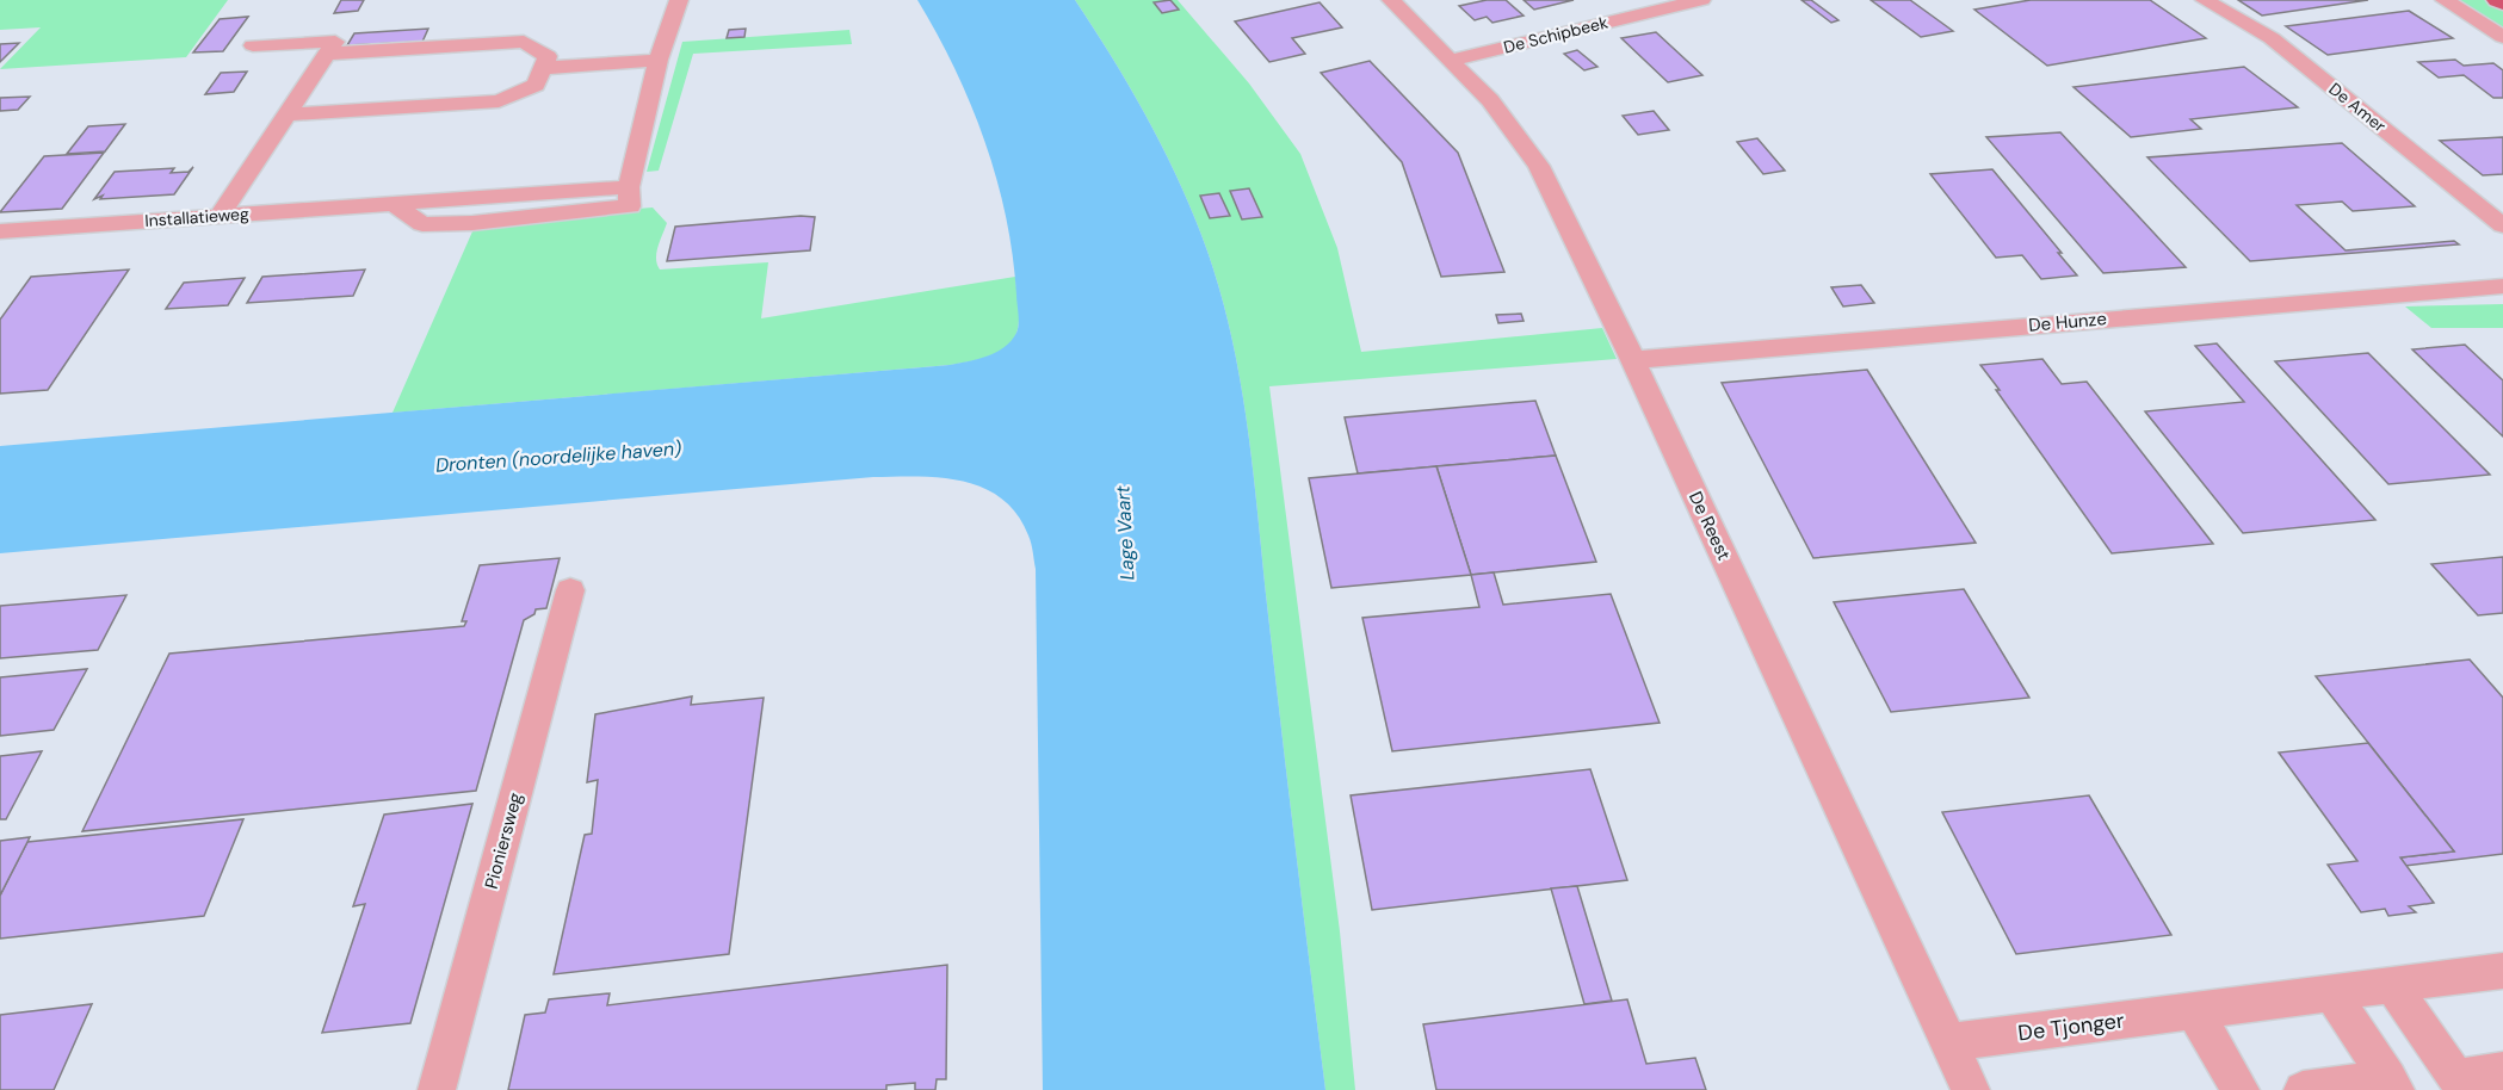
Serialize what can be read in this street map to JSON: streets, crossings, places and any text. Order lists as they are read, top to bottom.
{
  "streets": {
    "street": [
      "De Schipbeek",
      "De Amer",
      "Installatieweg",
      "De Hunze",
      "De Reest",
      "Pioniersweg",
      "De Tjonger"
    ]
  },
  "crossings": [
    ["De Schipbeek", "De Reest"],
    ["De Hunze", "De Reest"],
    ["De Reest", "De Tjonger"]
  ],
  "water": ["Dronten (noordelijke haven)", "Lage Vaart"]
}
